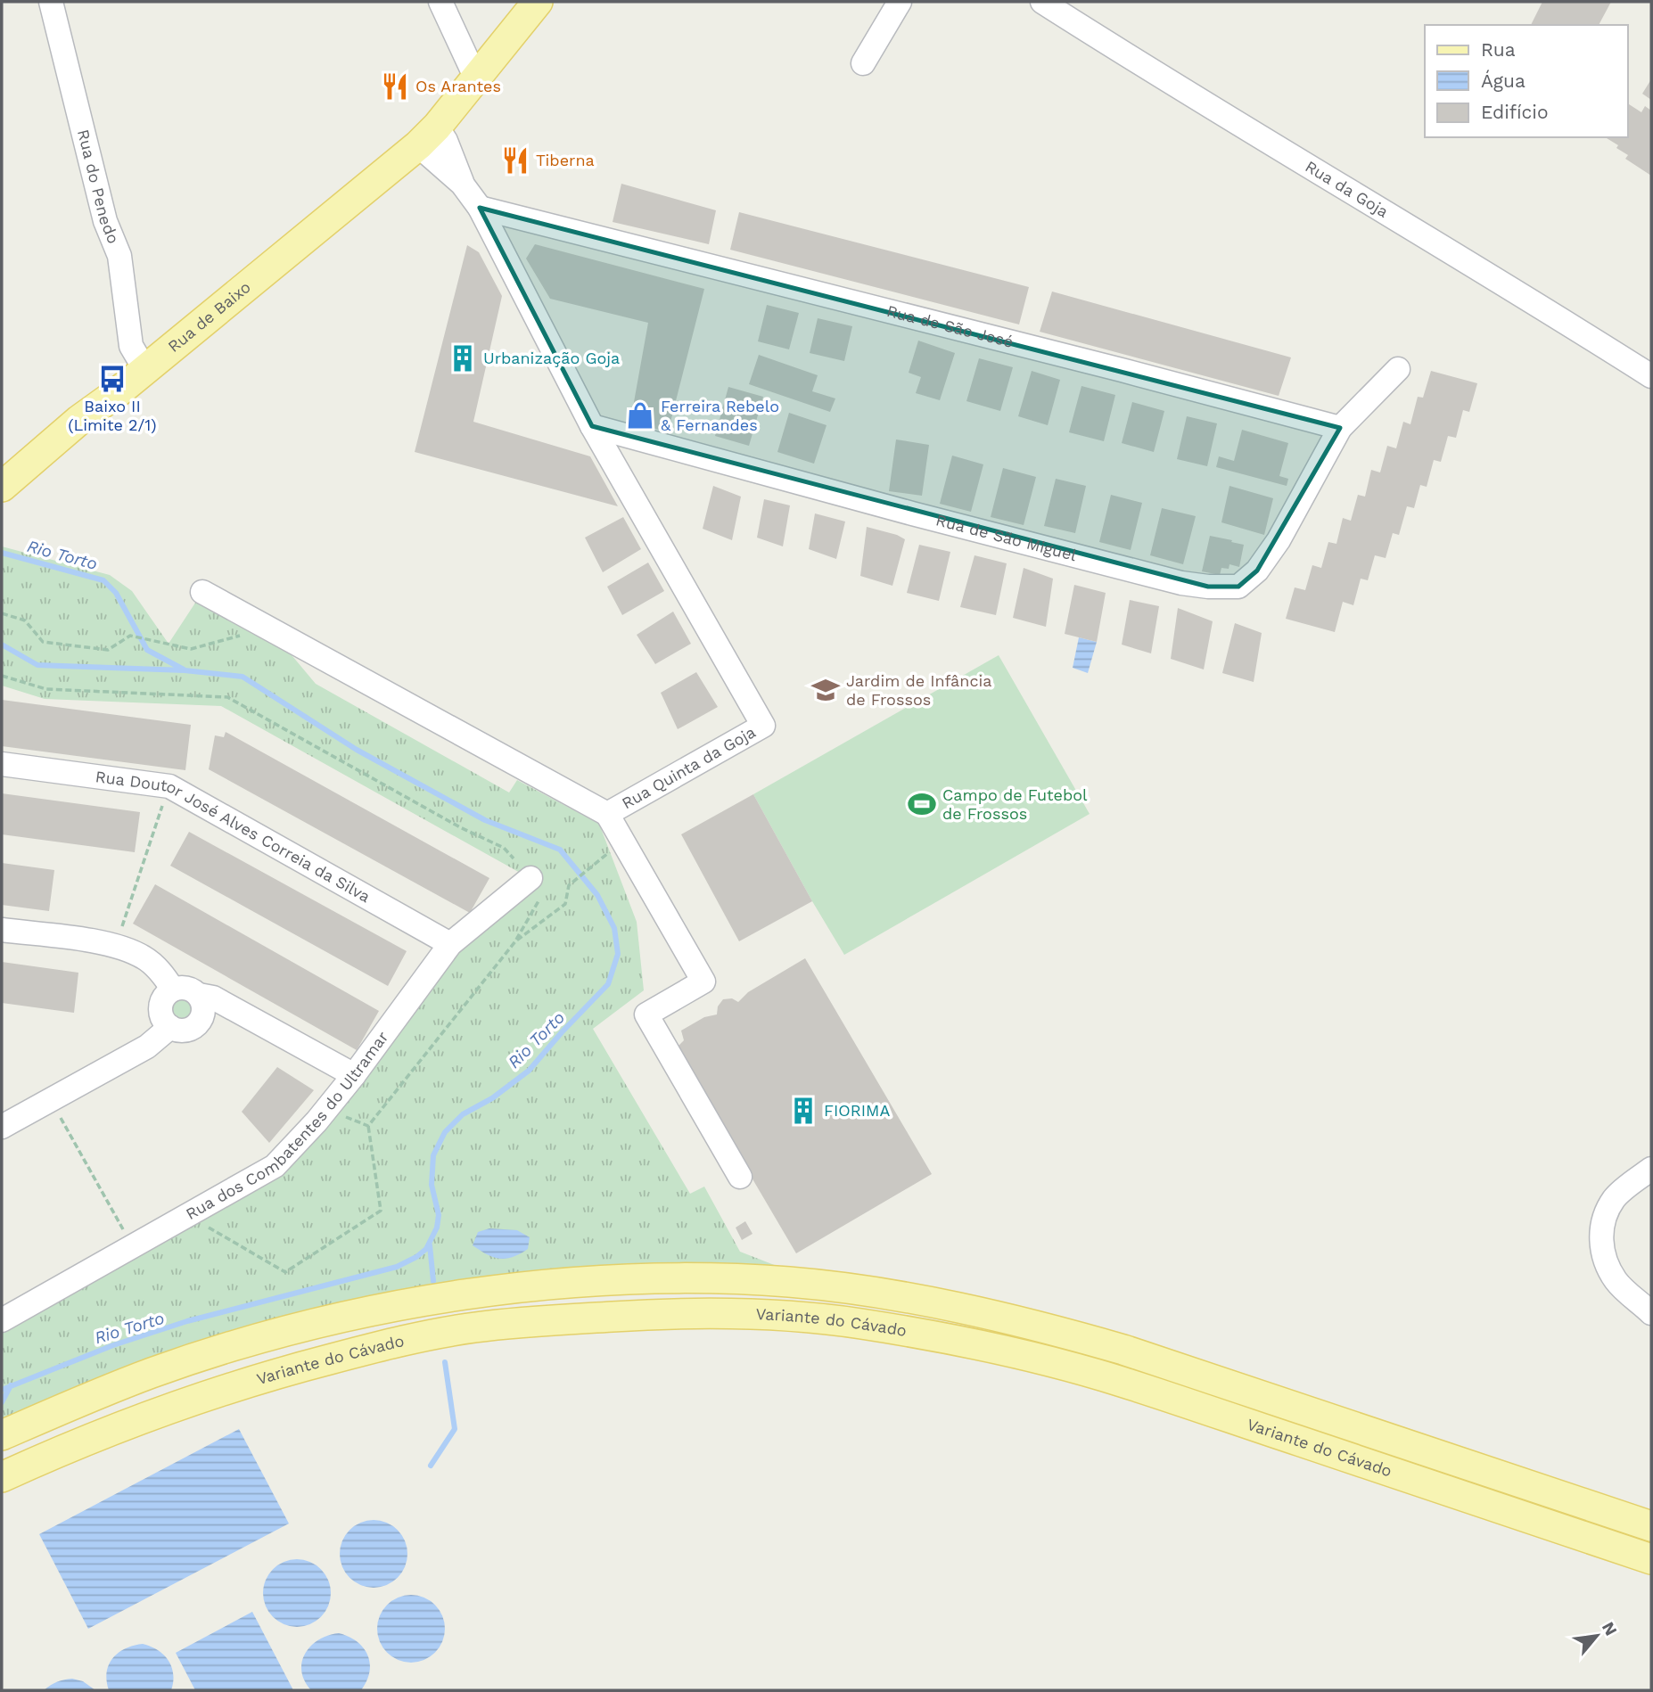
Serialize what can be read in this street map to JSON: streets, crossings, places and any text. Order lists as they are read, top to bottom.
{
  "streets": {
    "main road": ["Rua de Baixo", "Variante do Cávado"],
    "street": [
      "Rua do Penedo",
      "Rua da Goja",
      "Rua de São José",
      "Rua de São Miguel",
      "Rua Quinta da Goja",
      "Rua Doutor José Alves Correia da Silva",
      "Rua dos Combatentes do Ultramar"
    ]
  },
  "crossings": [
    ["Rua do Penedo", "Rua de Baixo"],
    ["Rua de Baixo", "Rua Quinta da Goja"],
    ["Rua de São José", "Rua de São Miguel"],
    ["Rua de São José", "Rua Quinta da Goja"],
    ["Rua de São Miguel", "Rua Quinta da Goja"],
    ["Rua Doutor José Alves Correia da Silva", "Rua dos Combatentes do Ultramar"]
  ],
  "water": ["Rio Torto"],
  "places": {
    "restaurant": ["Os Arantes", "Tiberna"],
    "building": ["Urbanização Goja", "FIORIMA"],
    "bus stop": ["Baixo II (Limite 2/1)"],
    "shop": ["Ferreira Rebelo & Fernandes"],
    "school or university": ["Jardim de Infância de Frossos"],
    "sports": ["Campo de Futebol de Frossos"]
  },
  "legend": ["Rua", "Água", "Edifício"],
  "north": "top right"
}
